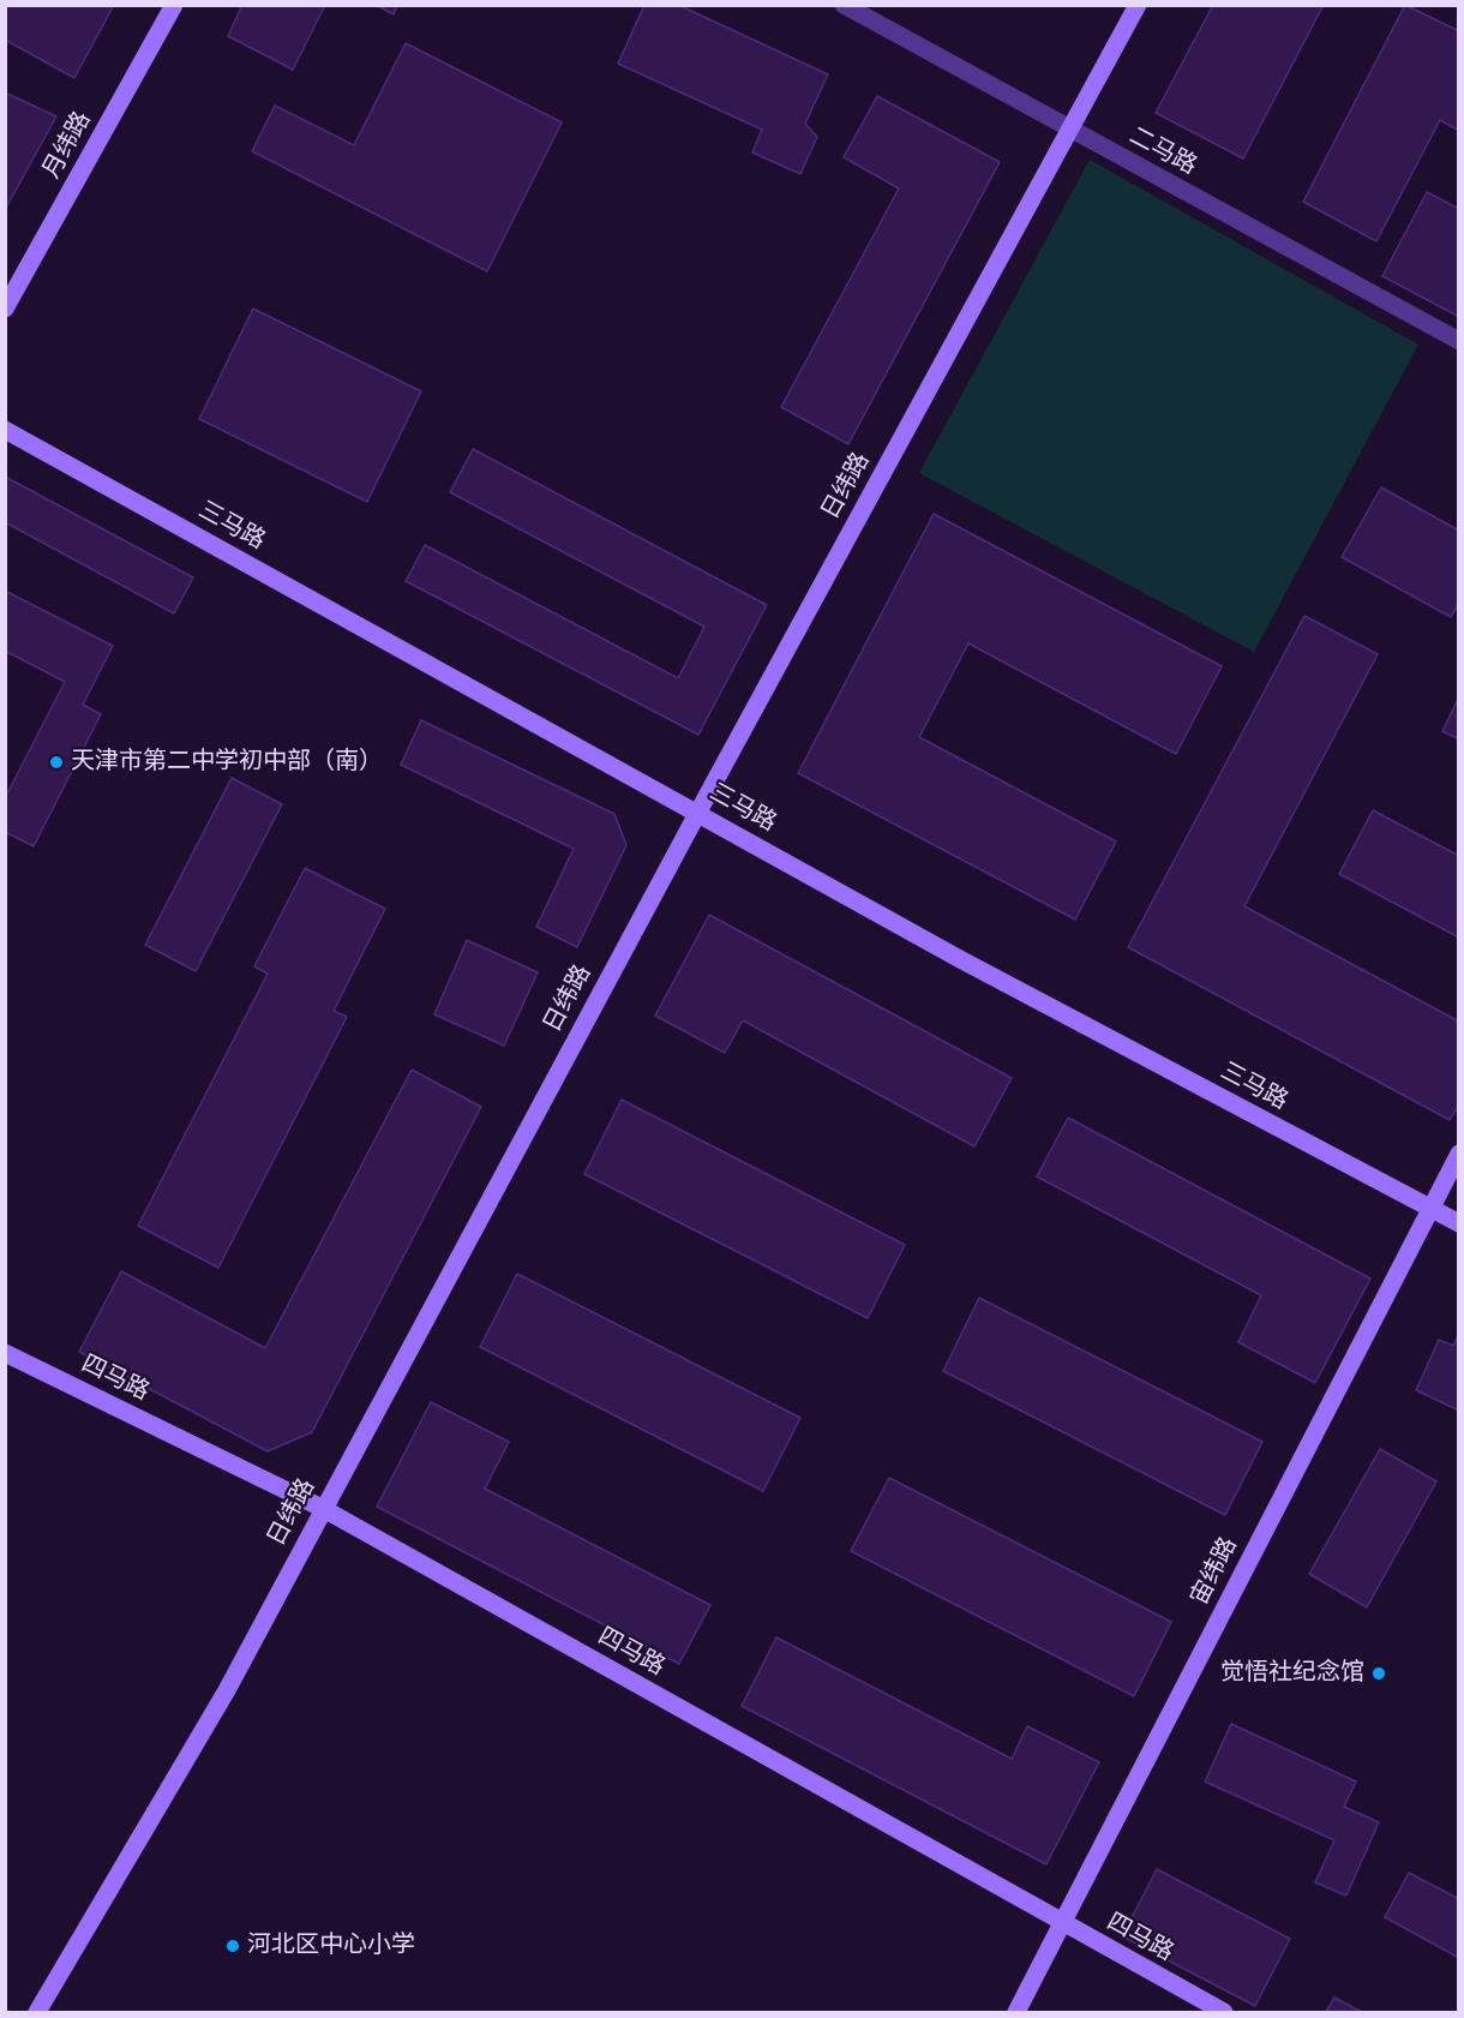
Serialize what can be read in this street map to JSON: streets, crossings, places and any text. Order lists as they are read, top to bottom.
{
  "streets": {
    "street": [
      "月纬路",
      "二马路",
      "日纬路",
      "三马路",
      "四马路",
      "宙纬路"
    ]
  },
  "crossings": [
    ["二马路", "日纬路"],
    ["日纬路", "三马路"],
    ["日纬路", "四马路"],
    ["三马路", "宙纬路"],
    ["四马路", "宙纬路"]
  ],
  "places": ["天津市第二中学初中部（南）", "觉悟社纪念馆", "河北区中心小学"]
}
